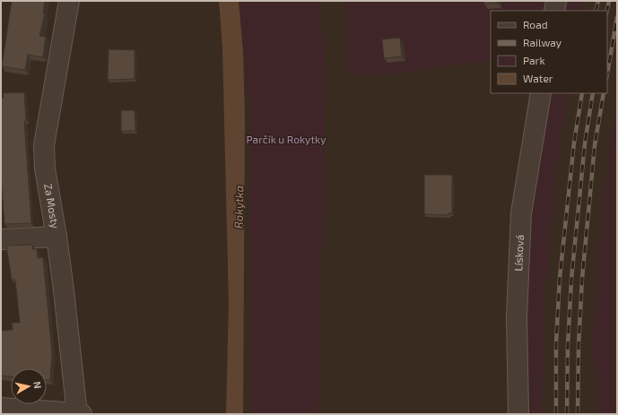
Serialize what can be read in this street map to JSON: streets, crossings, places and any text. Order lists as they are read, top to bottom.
{
  "streets": {
    "street": ["Za Mosty", "Lísková"]
  },
  "water": ["Rokytka"],
  "parks": ["Parčík u Rokytky"],
  "legend": [
    "Road",
    "Railway",
    "Park",
    "Water"
  ],
  "north": "right"
}
